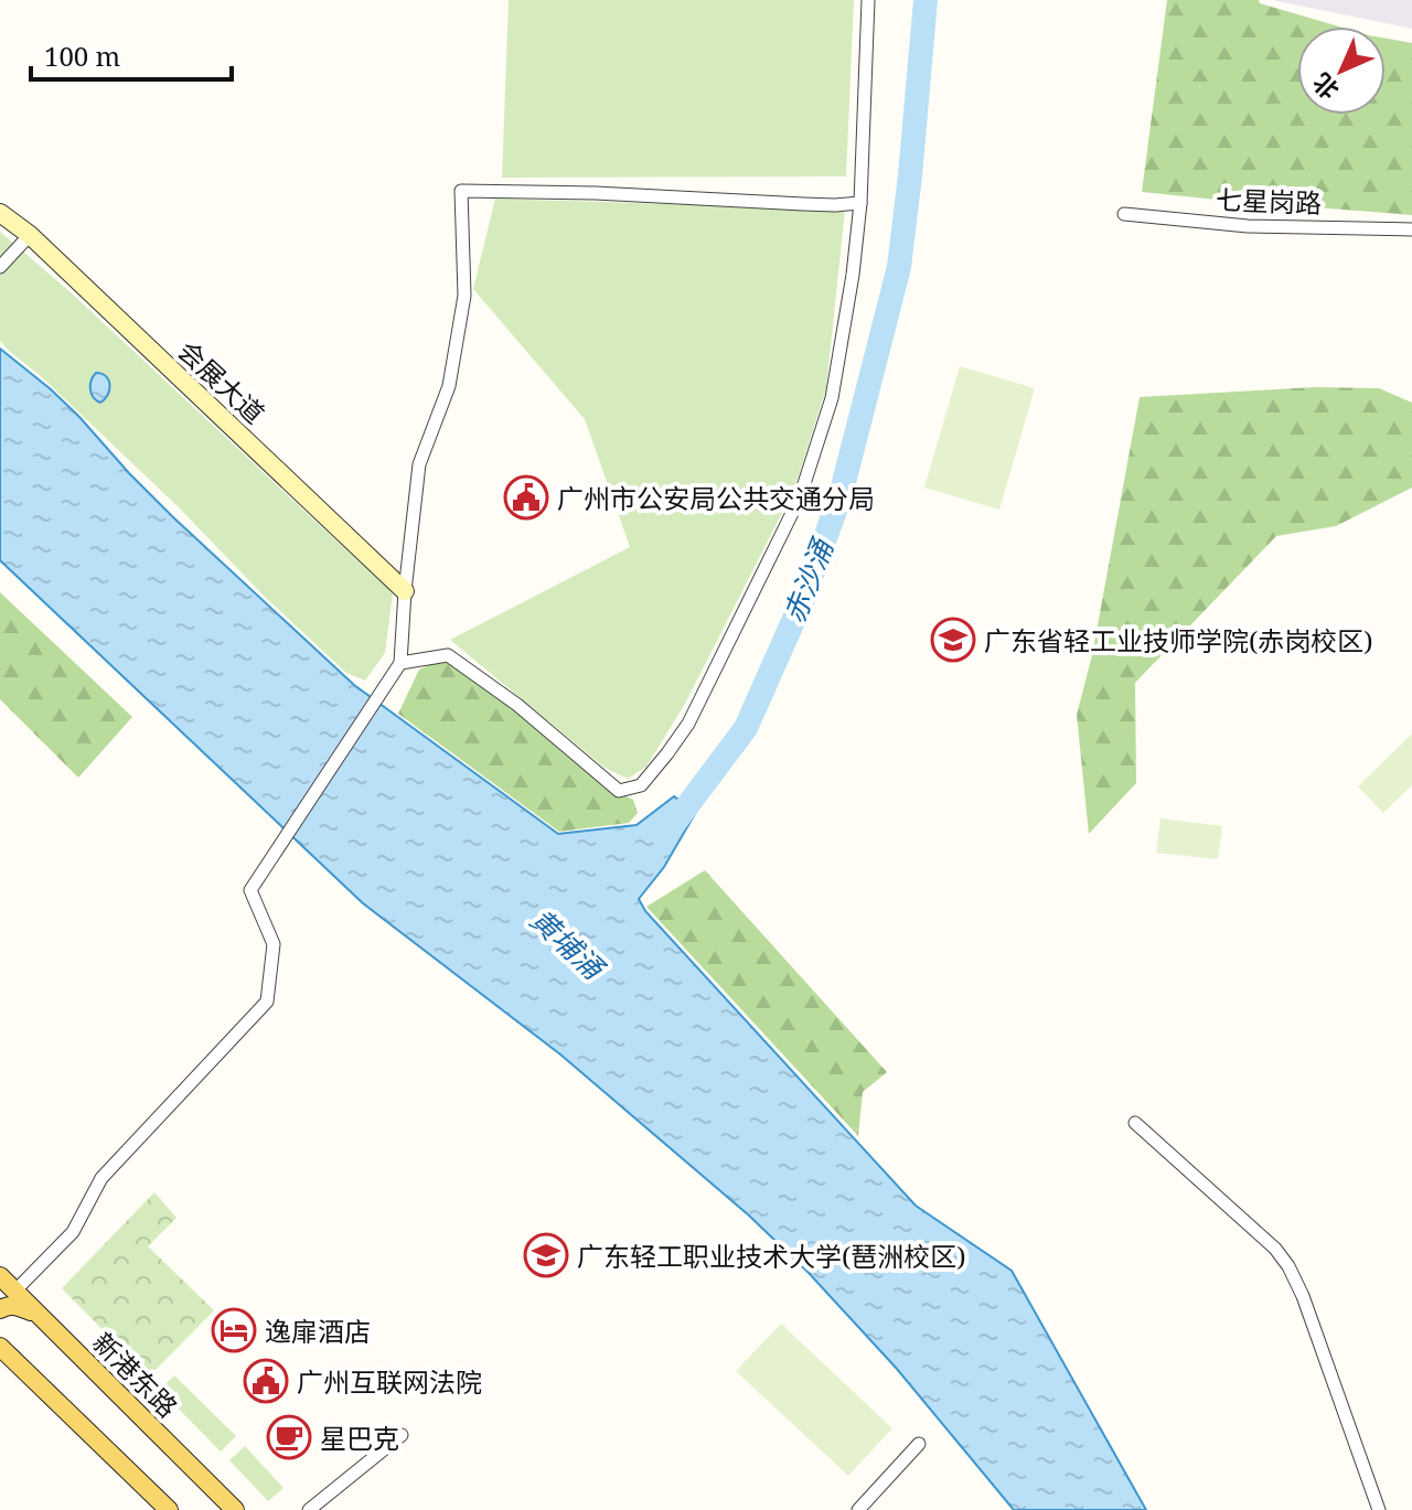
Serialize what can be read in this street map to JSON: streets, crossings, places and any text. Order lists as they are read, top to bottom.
{
  "streets": {
    "main road": ["新港东路"],
    "street": ["七星岗路", "会展大道"]
  },
  "water": ["赤沙涌", "黄埔涌"],
  "places": {
    "public building": ["广州市公安局公共交通分局", "广州互联网法院"],
    "school or university": ["广东省轻工业技师学院(赤岗校区)", "广东轻工职业技术大学(琶洲校区)"],
    "hotel": ["逸扉酒店"],
    "cafe": ["星巴克"]
  },
  "scale_bar": "100 m",
  "north": "bottom left"
}
